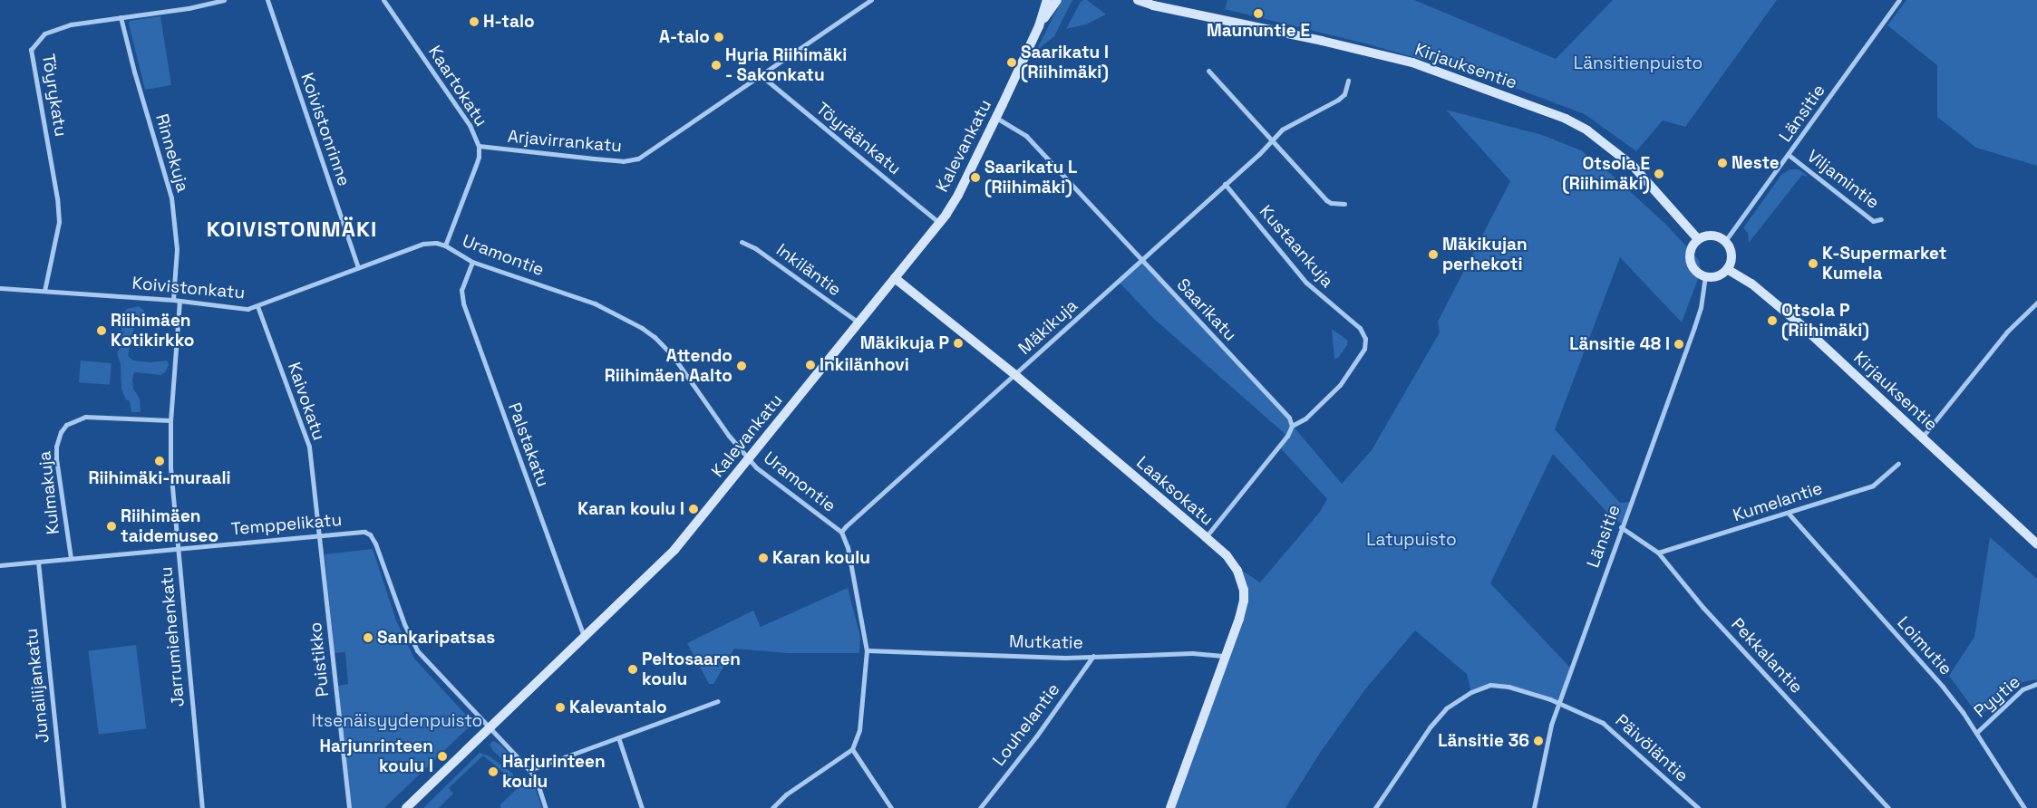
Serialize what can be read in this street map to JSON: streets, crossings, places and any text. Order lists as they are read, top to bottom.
{
  "streets": {
    "street": [
      "Kirjauksentie",
      "Kaartokatu",
      "Töyrykatu",
      "Länsitie",
      "Koivistonrinne",
      "Töyräänkatu",
      "Arjavirrankatu",
      "Kalevankatu",
      "Rinnekuja",
      "Viljamintie",
      "Kustaankuja",
      "Uramontie",
      "Inkiläntie",
      "Koivistonkatu",
      "Saarikatu",
      "Mäkikuja",
      "Kaivokatu",
      "Palstakatu",
      "Laaksokatu",
      "Kulmakuja",
      "Kumelantie",
      "Temppelikatu",
      "Jarrumiehenkatu",
      "Mutkatie",
      "Loimutie",
      "Pekkalantie",
      "Puistikko",
      "Junailijankatu",
      "Pyytie",
      "Louhelantie",
      "Päivöläntie"
    ]
  },
  "crossings": [
    ["Kirjauksentie", "Länsitie"],
    ["Kaartokatu", "Arjavirrankatu"],
    ["Kaartokatu", "Uramontie"],
    ["Kaartokatu", "Koivistonkatu"],
    ["Töyrykatu", "Rinnekuja"],
    ["Töyrykatu", "Koivistonkatu"],
    ["Länsitie", "Viljamintie"],
    ["Länsitie", "Pekkalantie"],
    ["Länsitie", "Päivöläntie"],
    ["Koivistonrinne", "Koivistonkatu"],
    ["Töyräänkatu", "Arjavirrankatu"],
    ["Töyräänkatu", "Kalevankatu"],
    ["Kalevankatu", "Uramontie"],
    ["Kalevankatu", "Inkiläntie"],
    ["Kalevankatu", "Saarikatu"],
    ["Kalevankatu", "Palstakatu"],
    ["Kalevankatu", "Laaksokatu"],
    ["Kalevankatu", "Temppelikatu"],
    ["Rinnekuja", "Koivistonkatu"],
    ["Kustaankuja", "Saarikatu"],
    ["Kustaankuja", "Mäkikuja"],
    ["Uramontie", "Koivistonkatu"],
    ["Uramontie", "Mäkikuja"],
    ["Uramontie", "Palstakatu"],
    ["Uramontie", "Mutkatie"],
    ["Koivistonkatu", "Kaivokatu"],
    ["Koivistonkatu", "Jarrumiehenkatu"],
    ["Saarikatu", "Mäkikuja"],
    ["Mäkikuja", "Laaksokatu"],
    ["Kaivokatu", "Temppelikatu"],
    ["Kaivokatu", "Puistikko"],
    ["Laaksokatu", "Mutkatie"],
    ["Kulmakuja", "Temppelikatu"],
    ["Kulmakuja", "Jarrumiehenkatu"],
    ["Kumelantie", "Loimutie"],
    ["Kumelantie", "Pekkalantie"],
    ["Temppelikatu", "Jarrumiehenkatu"],
    ["Temppelikatu", "Puistikko"],
    ["Temppelikatu", "Junailijankatu"],
    ["Mutkatie", "Louhelantie"],
    ["Loimutie", "Pyytie"]
  ],
  "districts": ["KOIVISTONMÄKI"],
  "parks": ["Länsitienpuisto", "Latupuisto", "Itsenäisyydenpuisto"],
  "places": [
    "Maununtie E",
    "H-talo",
    "A-talo",
    "Saarikatu I (Riihimäki)",
    "Hyria Riihimäki - Sakonkatu",
    "Neste",
    "Otsola E (Riihimäki)",
    "Saarikatu L (Riihimäki)",
    "Mäkikujan perhekoti",
    "K-Supermarket Kumela",
    "Otsola P (Riihimäki)",
    "Riihimäen Kotikirkko",
    "Mäkikuja P",
    "Länsitie 48 I",
    "Inkilänhovi",
    "Attendo Riihimäen Aalto",
    "Riihimäki-muraali",
    "Karan koulu I",
    "Riihimäen taidemuseo",
    "Karan koulu",
    "Sankaripatsas",
    "Peltosaaren koulu",
    "Kalevantalo",
    "Länsitie 36",
    "Harjunrinteen koulu I",
    "Harjurinteen koulu"
  ]
}
